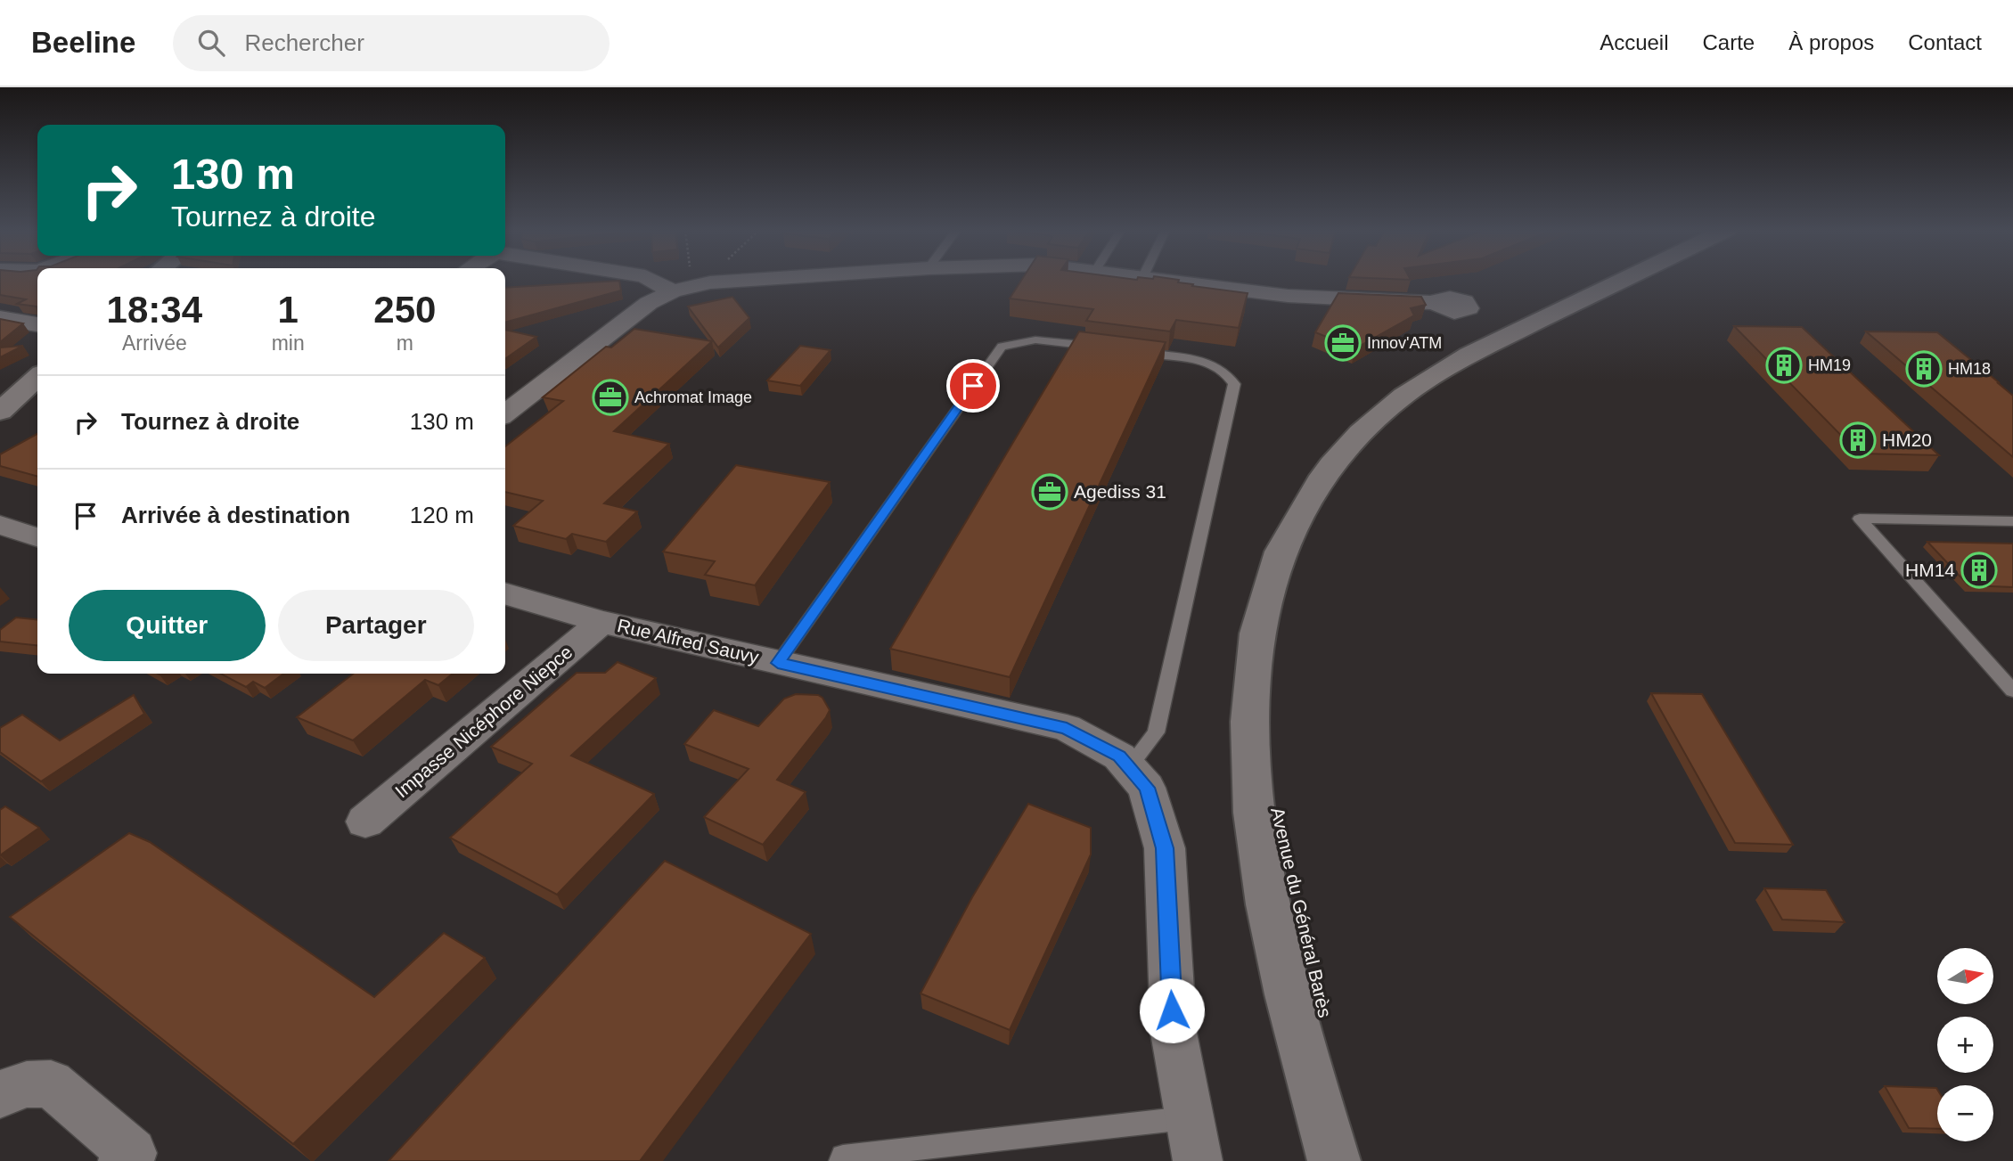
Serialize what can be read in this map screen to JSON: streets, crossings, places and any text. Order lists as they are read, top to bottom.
{
  "streets": {
    "main road": ["Avenue du Général Barès"],
    "street": ["Rue Alfred Sauvy", "Impasse Nicéphore Niepce"]
  },
  "crossings": [
    ["Rue Alfred Sauvy", "Impasse Nicéphore Niepce"]
  ],
  "places": {
    "office": ["Innov'ATM", "Achromat Image", "Agediss 31"],
    "building": [
      "HM19",
      "HM18",
      "HM20",
      "HM14"
    ]
  },
  "north": "right",
  "page": {
    "header": "Beeline",
    "search": "Rechercher",
    "nav": [
      "Accueil",
      "Carte",
      "À propos",
      "Contact"
    ],
    "turn": ["130 m", "Tournez à droite"],
    "eta": [
      "18:34",
      "Arrivée",
      "1",
      "min",
      "250",
      "m"
    ],
    "list": [
      {
        "name": "Tournez à droite",
        "value": "130 m"
      },
      {
        "name": "Arrivée à destination",
        "value": "120 m"
      }
    ],
    "buttons": ["Quitter", "Partager"],
    "map_buttons": ["+", "−"]
  }
}
